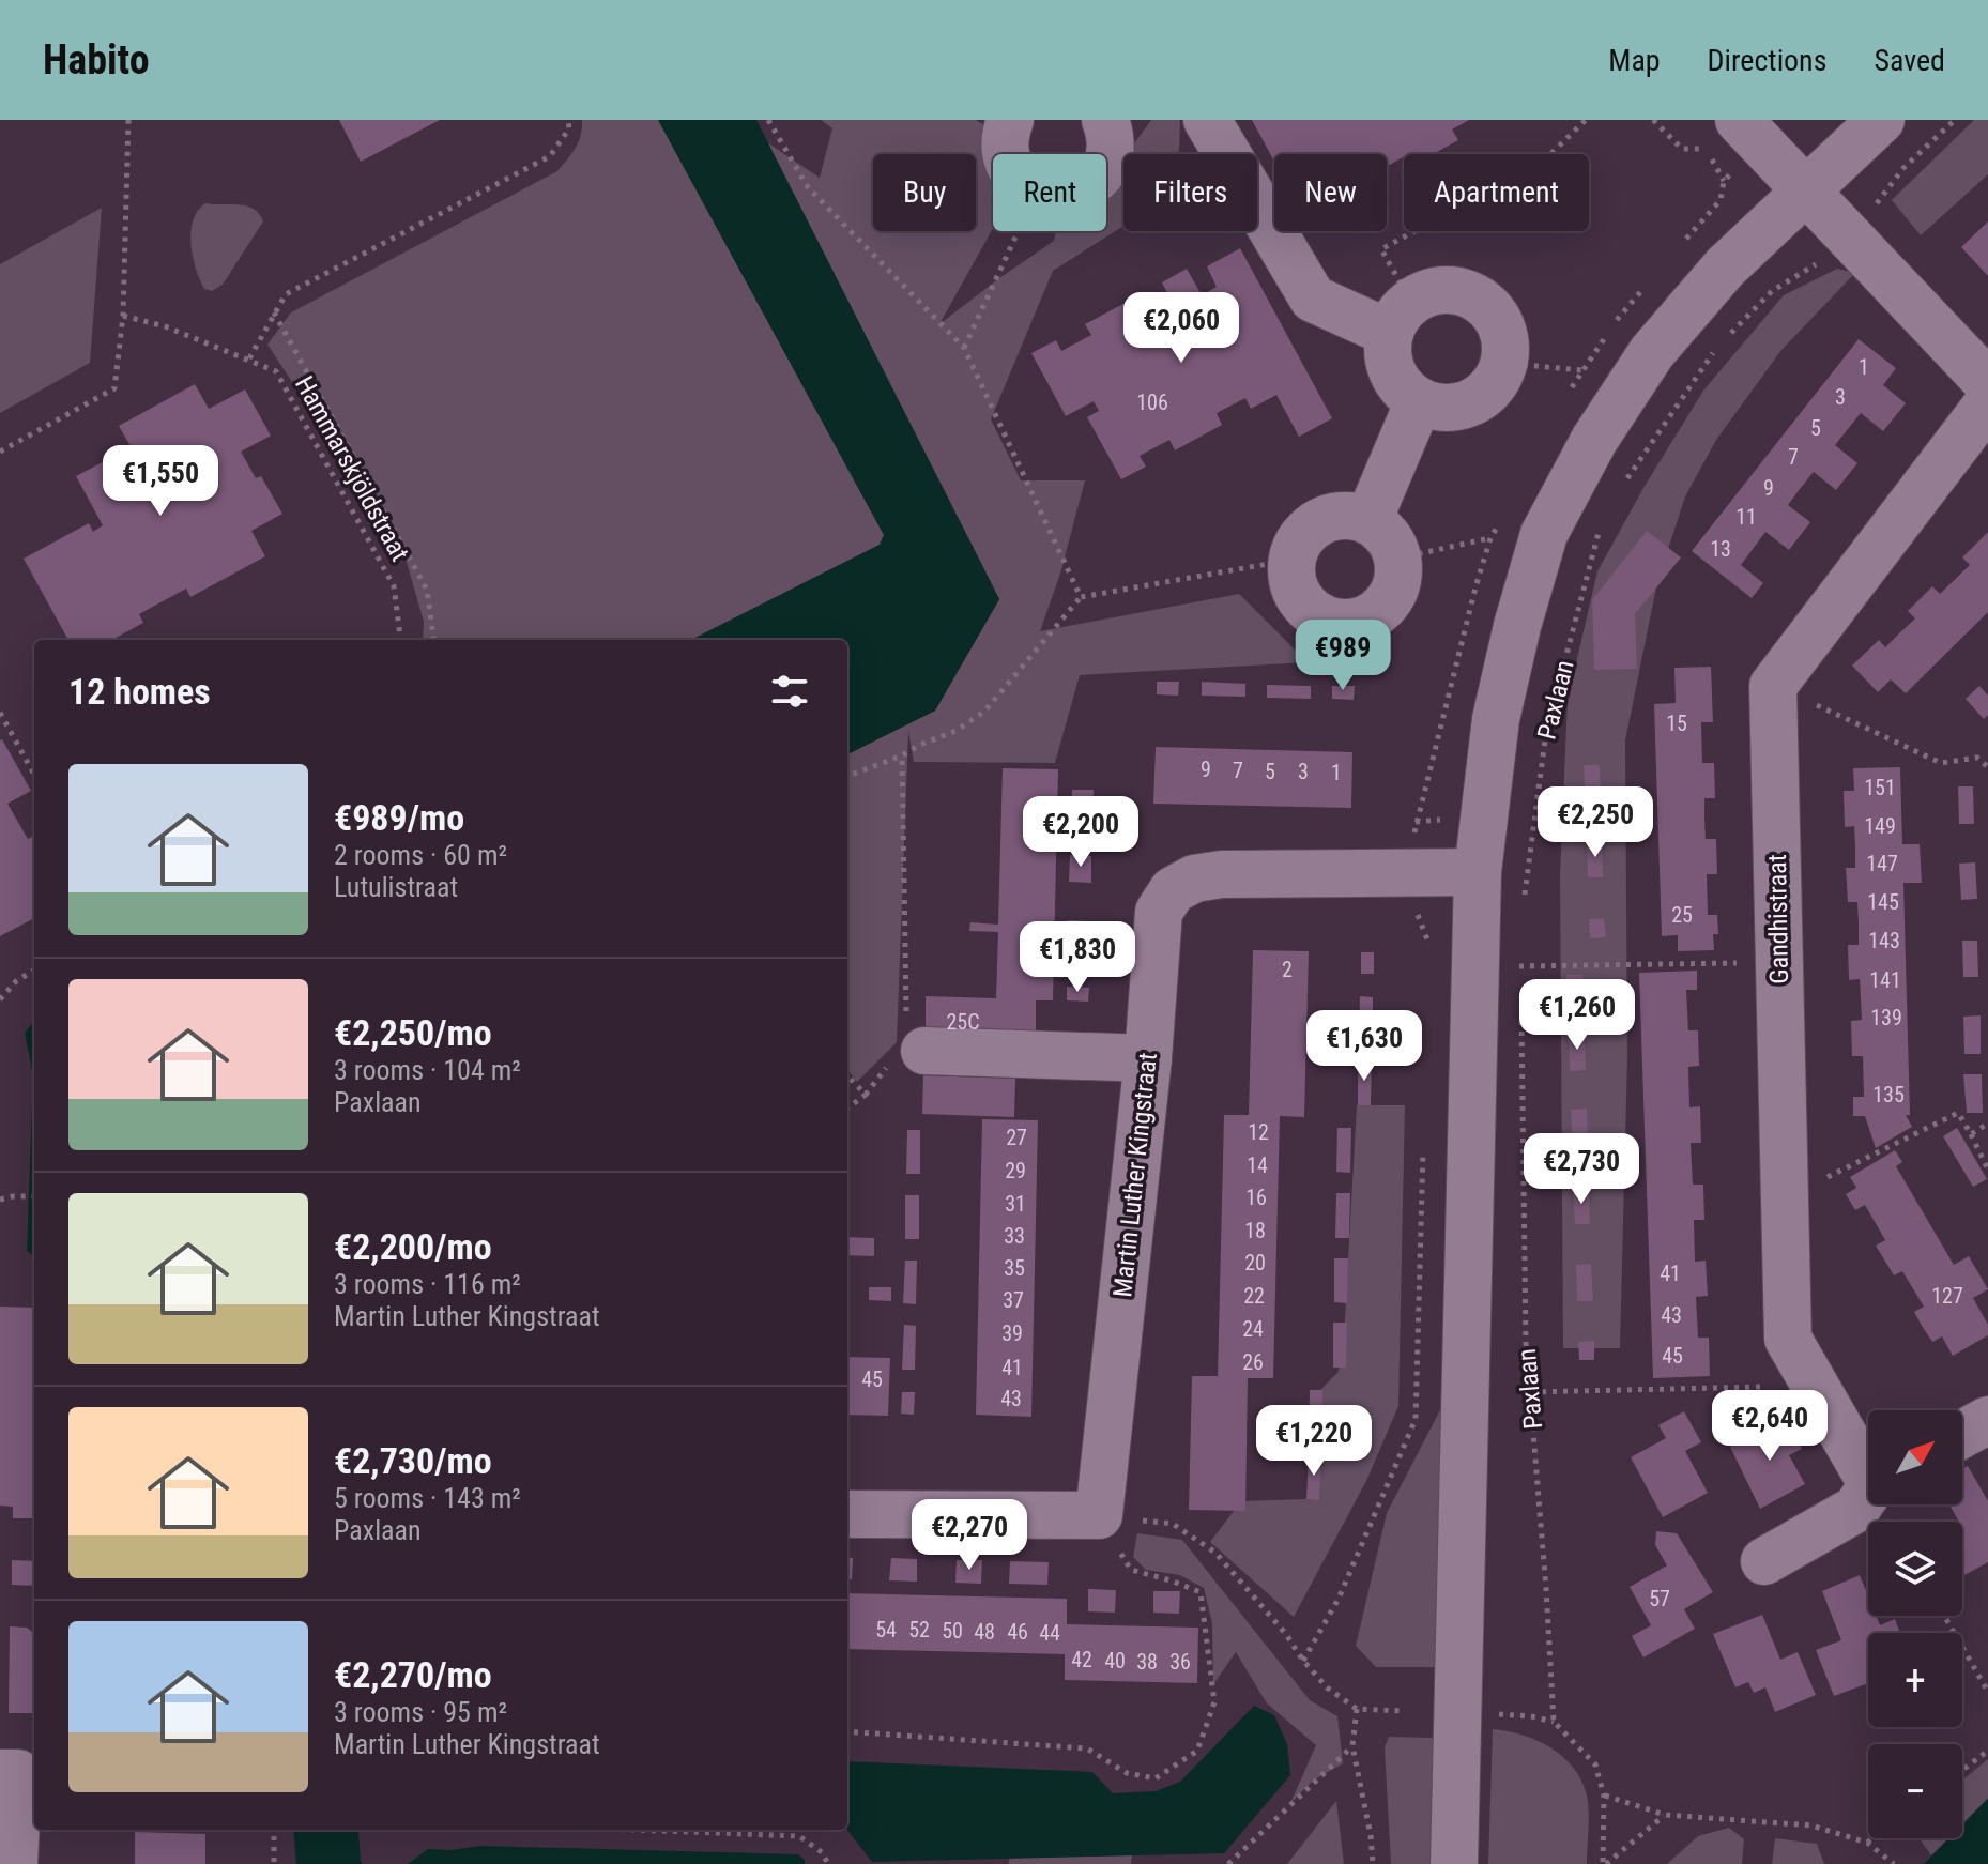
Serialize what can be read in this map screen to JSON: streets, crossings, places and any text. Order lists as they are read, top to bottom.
{
  "streets": {
    "street": ["Paxlaan", "Gandhistraat", "Martin Luther Kingstraat"],
    "path": ["Hammarskjöldstraat"]
  },
  "crossings": [
    ["Paxlaan", "Martin Luther Kingstraat"]
  ],
  "house_numbers": [
    "1",
    "3",
    "106",
    "5",
    "7",
    "9",
    "11",
    "13",
    "15",
    "9",
    "7",
    "5",
    "3",
    "1",
    "151",
    "149",
    "147",
    "145",
    "25",
    "143",
    "2",
    "141",
    "139",
    "25C",
    "135",
    "12",
    "27",
    "14",
    "29",
    "16",
    "31",
    "18",
    "33",
    "20",
    "35",
    "41",
    "22",
    "127",
    "37",
    "43",
    "24",
    "39",
    "45",
    "26",
    "41",
    "45",
    "43",
    "57",
    "54",
    "52",
    "50",
    "48",
    "46",
    "44",
    "42",
    "40",
    "38",
    "36"
  ],
  "north": "top right",
  "page": {
    "header": "Habito",
    "nav": ["Map", "Directions", "Saved"],
    "chip": [
      "Buy",
      "Rent",
      "Filters",
      "New",
      "Apartment"
    ],
    "price": [
      "€2,060",
      "€1,550",
      "€989",
      "€2,250",
      "€2,200",
      "€1,830",
      "€1,260",
      "€1,630",
      "€2,730",
      "€2,640",
      "€1,220",
      "€2,270"
    ],
    "heading": "12 homes",
    "list": [
      {
        "name": "€989/mo",
        "note": "2 rooms · 60 m² · Lutulistraat"
      },
      {
        "name": "€2,250/mo",
        "note": "3 rooms · 104 m² · Paxlaan"
      },
      {
        "name": "€2,200/mo",
        "note": "3 rooms · 116 m² · Martin Luther Kingstraat"
      },
      {
        "name": "€2,730/mo",
        "note": "5 rooms · 143 m² · Paxlaan"
      },
      {
        "name": "€2,270/mo",
        "note": "3 rooms · 95 m² · Martin Luther Kingstraat"
      }
    ],
    "map_buttons": ["+", "−"]
  }
}
